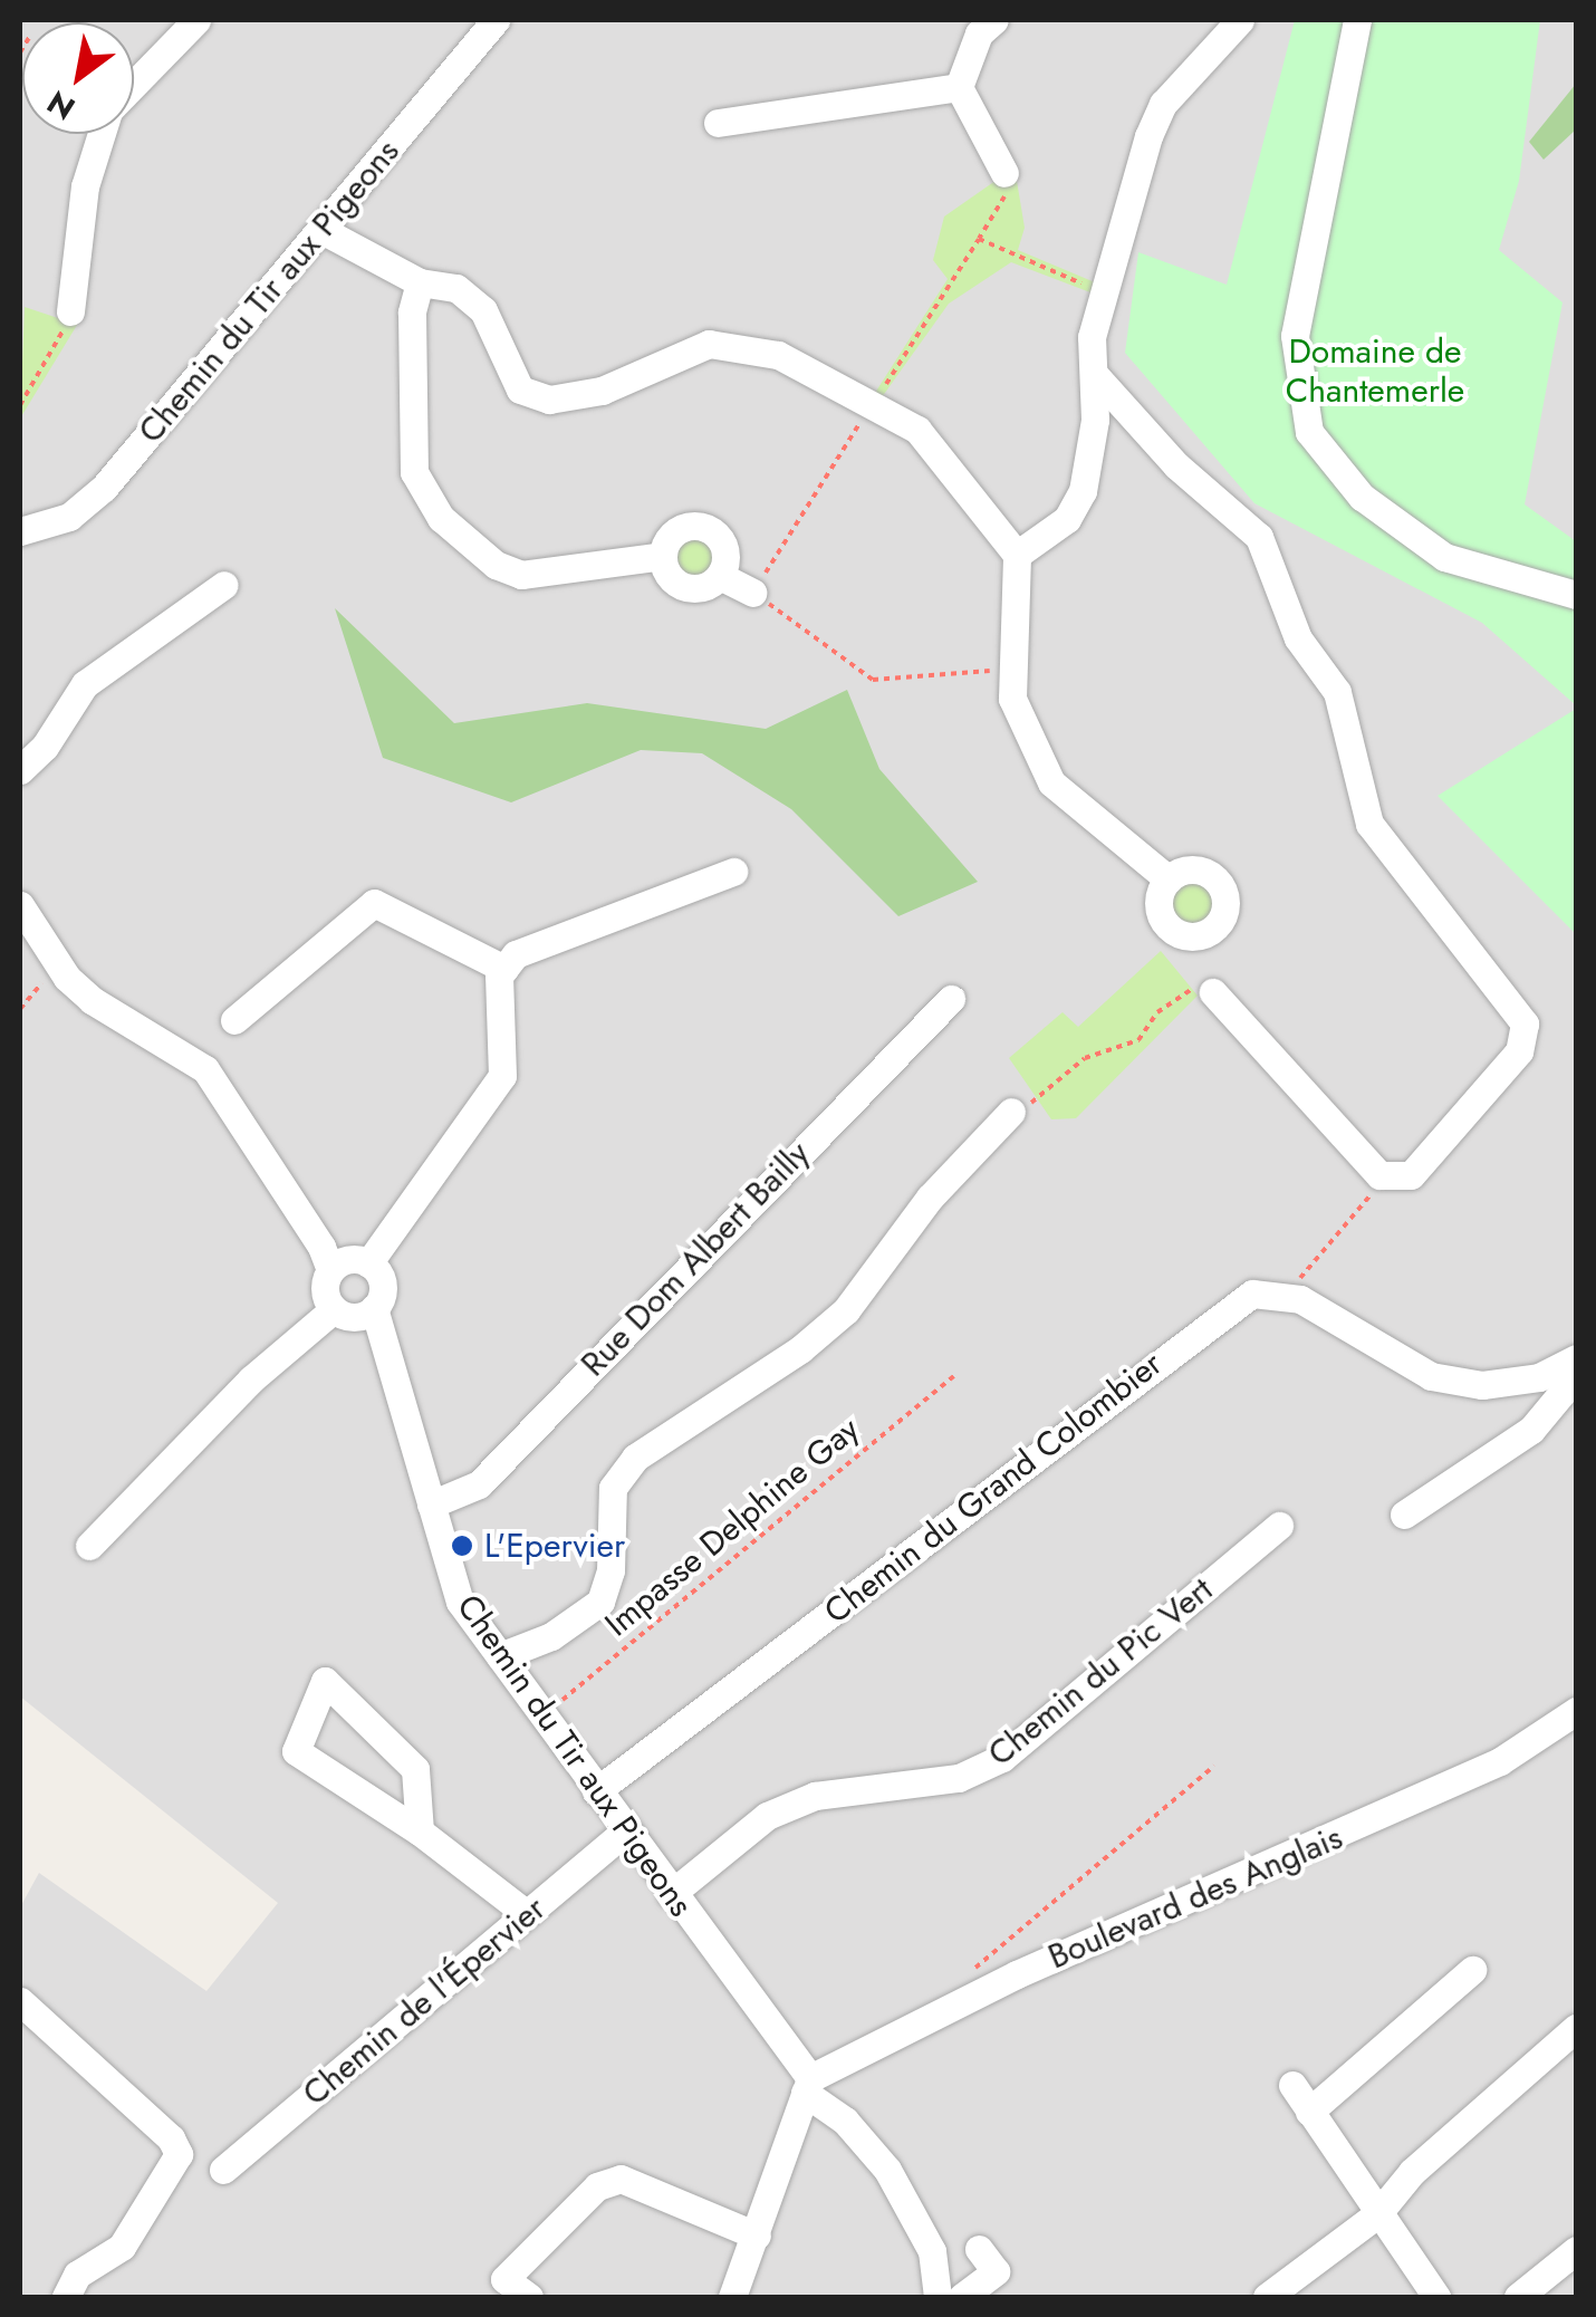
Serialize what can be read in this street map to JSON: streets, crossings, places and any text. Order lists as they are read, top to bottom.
{
  "streets": {
    "street": [
      "Chemin du Tir aux Pigeons",
      "Rue Dom Albert Bailly",
      "Chemin du Grand Colombier",
      "Chemin du Pic Vert",
      "Boulevard des Anglais",
      "Chemin de l'Épervier"
    ],
    "path": ["Impasse Delphine Gay"]
  },
  "crossings": [
    ["Chemin du Tir aux Pigeons", "Rue Dom Albert Bailly"],
    ["Chemin du Tir aux Pigeons", "Chemin du Grand Colombier"],
    ["Chemin du Tir aux Pigeons", "Impasse Delphine Gay"],
    ["Chemin du Tir aux Pigeons", "Chemin du Pic Vert"],
    ["Chemin du Tir aux Pigeons", "Boulevard des Anglais"],
    ["Chemin du Tir aux Pigeons", "Chemin de l'Épervier"]
  ],
  "parks": ["Domaine de Chantemerle"],
  "places": ["L'Epervier"],
  "north": "bottom left"
}
